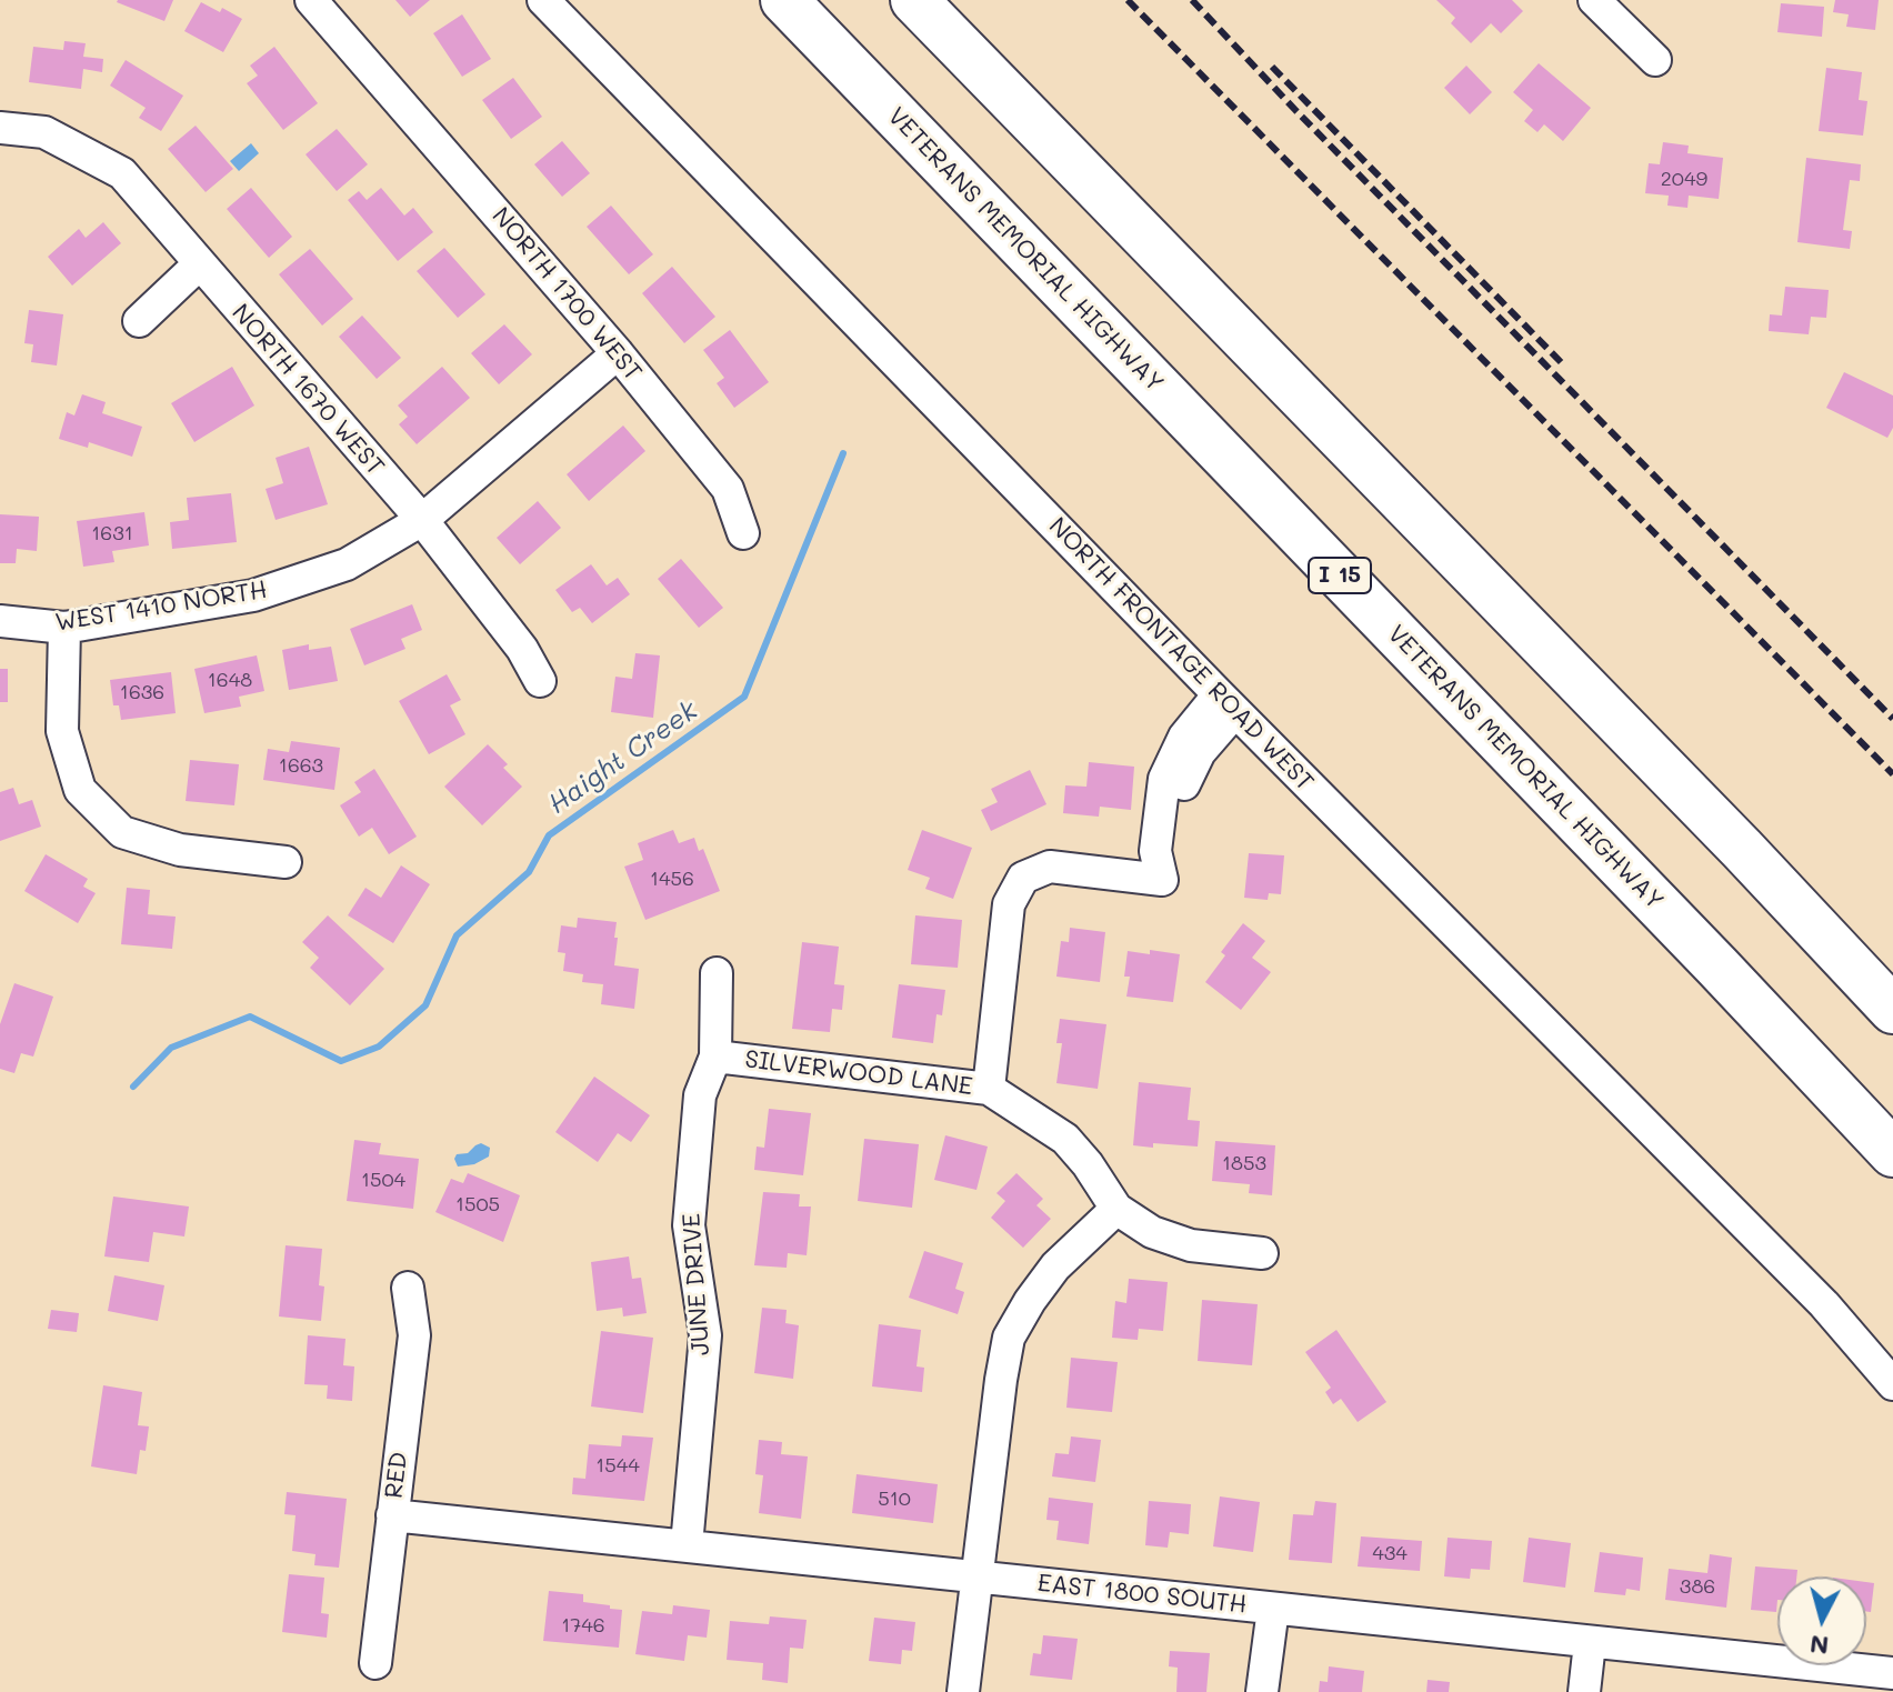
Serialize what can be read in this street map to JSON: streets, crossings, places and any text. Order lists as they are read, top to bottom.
{
  "streets": {
    "highway": ["VETERANS MEMORIAL HIGHWAY", "I 15"],
    "street": [
      "NORTH 1700 WEST",
      "NORTH 1670 WEST",
      "WEST 1410 NORTH",
      "NORTH FRONTAGE ROAD WEST",
      "SILVERWOOD LANE",
      "JUNE DRIVE",
      "RED",
      "EAST 1800 SOUTH"
    ]
  },
  "crossings": [
    ["NORTH 1700 WEST", "WEST 1410 NORTH"],
    ["NORTH 1670 WEST", "WEST 1410 NORTH"],
    ["SILVERWOOD LANE", "JUNE DRIVE"],
    ["JUNE DRIVE", "EAST 1800 SOUTH"],
    ["RED", "EAST 1800 SOUTH"]
  ],
  "water": ["Haight Creek"],
  "house_numbers": [
    "2049",
    "1631",
    "1648",
    "1636",
    "1663",
    "1456",
    "1853",
    "1504",
    "1505",
    "1544",
    "510",
    "434",
    "386",
    "1746"
  ],
  "north": "bottom"
}
